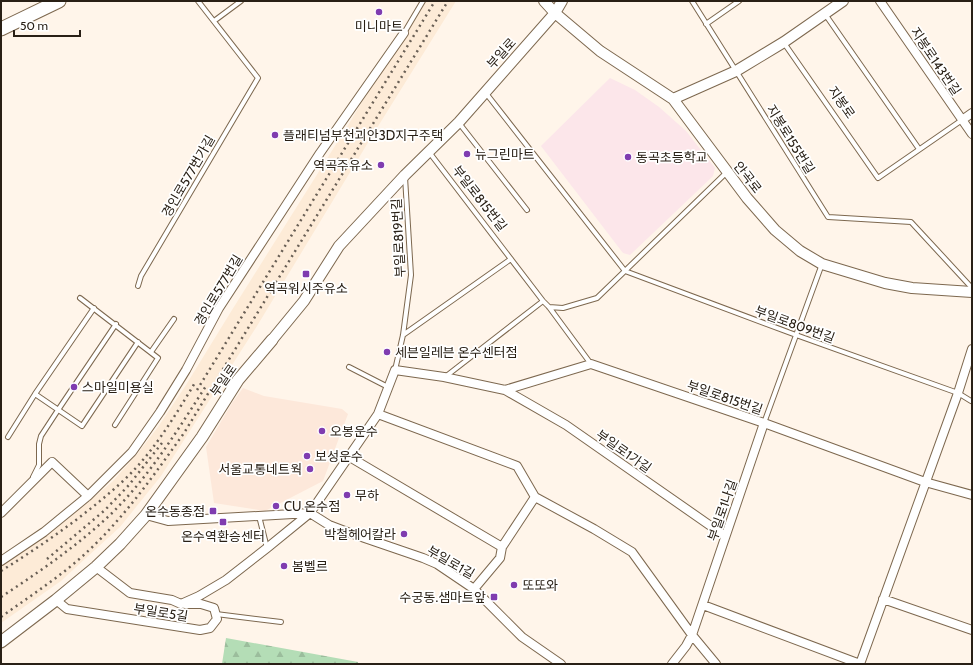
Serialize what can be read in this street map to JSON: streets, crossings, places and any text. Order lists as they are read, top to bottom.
{
  "streets": {
    "main road": ["부일로"],
    "street": [
      "지봉로143번길",
      "안곡로",
      "부일로815번길",
      "경인로577번길",
      "부일로1가길",
      "부일로1나길",
      "부일로1길",
      "부일로5길"
    ],
    "lane": [
      "지봉로",
      "지봉로155번길",
      "경인로577번가길",
      "부일로819번길",
      "부일로809번길"
    ]
  },
  "crossings": [
    ["부일로", "안곡로"],
    ["부일로", "부일로815번길"],
    ["부일로", "부일로819번길"],
    ["부일로", "부일로5길"],
    ["부일로815번길", "부일로1가길"],
    ["부일로815번길", "부일로1나길"],
    ["부일로819번길", "부일로1가길"],
    ["부일로1가길", "부일로1나길"]
  ],
  "places": {
    "other": [
      "미니마트",
      "플래티넘부천괴안3D지구주택",
      "뉴그린마트",
      "동곡초등학교",
      "역곡주유소",
      "세븐일레븐 온수센터점",
      "스마일미용실",
      "오봉운수",
      "보성운수",
      "서울교통네트웍",
      "무하",
      "CU 온수점",
      "박철헤어칼라",
      "봄벨르",
      "또또와"
    ],
    "transit": [
      "역곡워시주유소",
      "온수동종점",
      "온수역환승센터",
      "수궁동.샘마트앞"
    ]
  },
  "scale_bar": "50 m"
}
